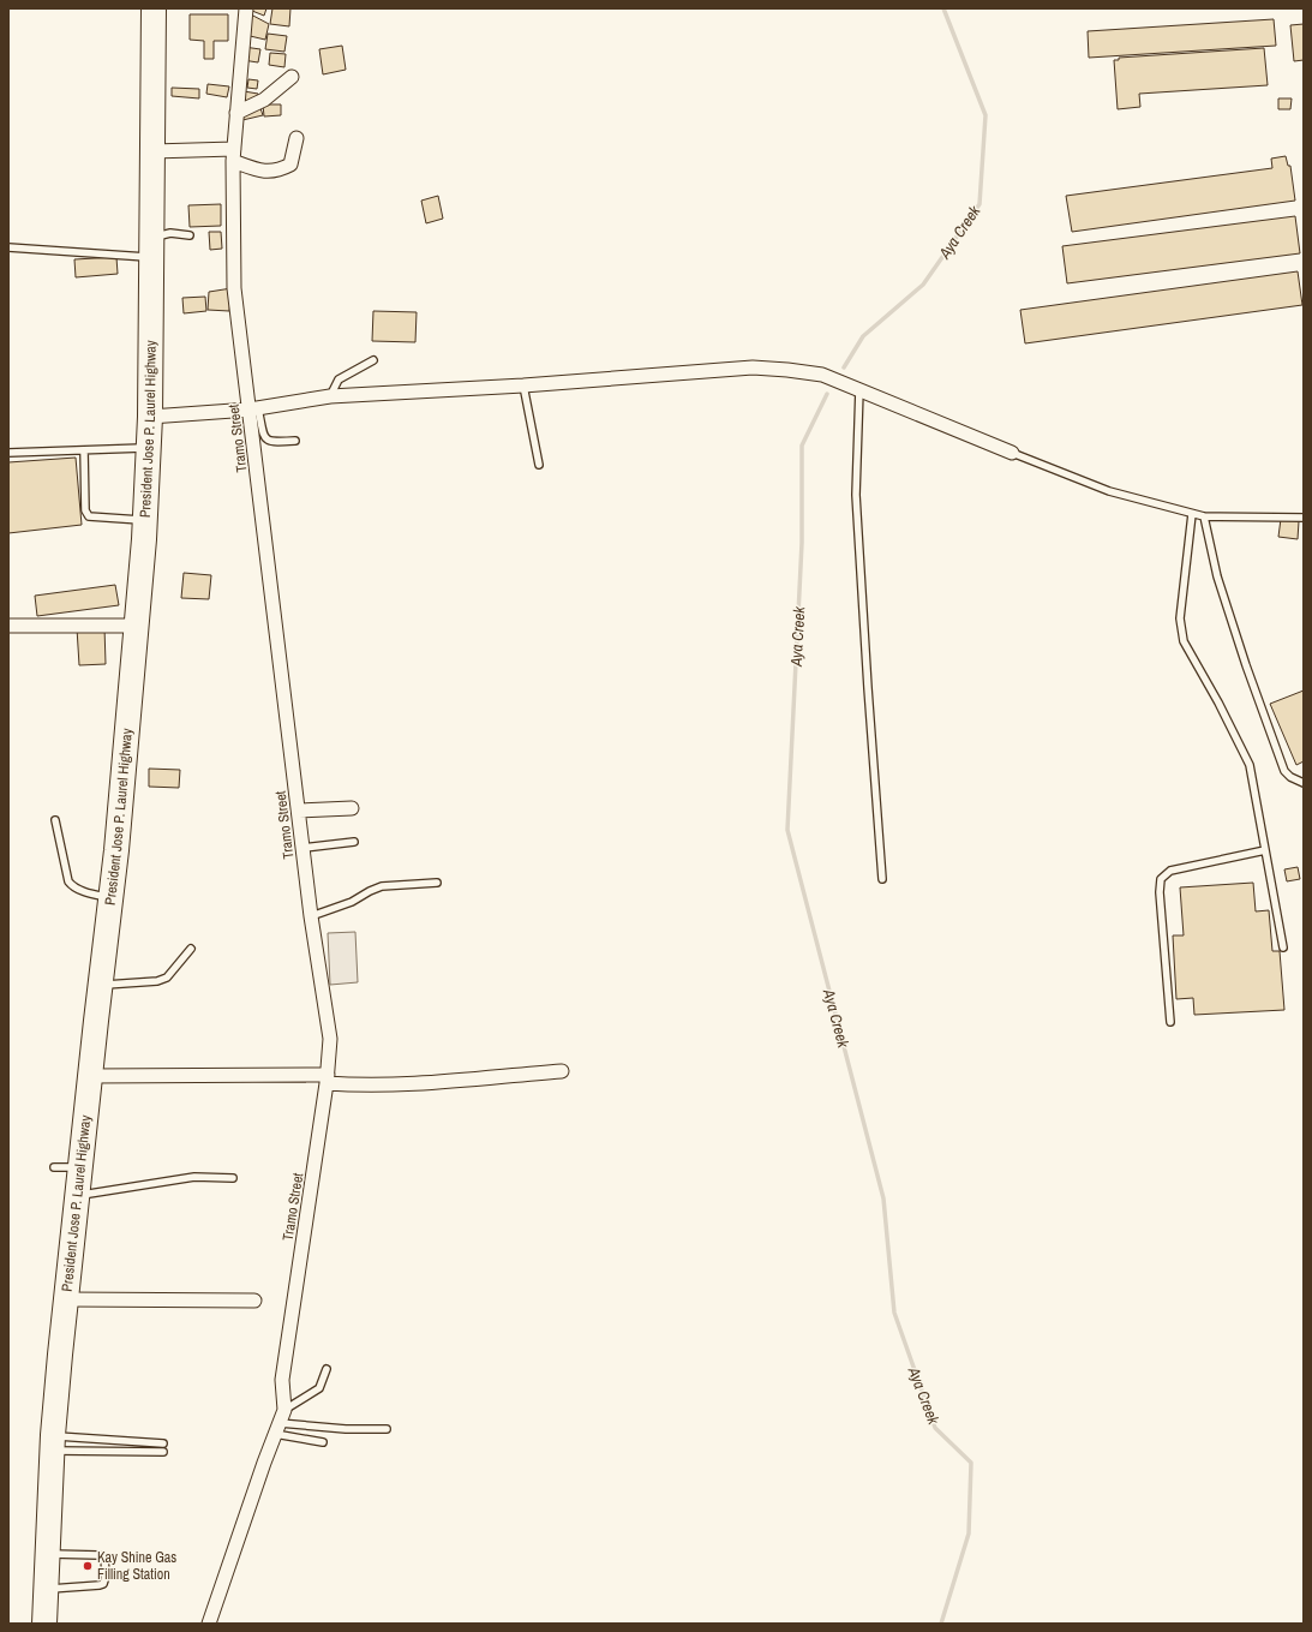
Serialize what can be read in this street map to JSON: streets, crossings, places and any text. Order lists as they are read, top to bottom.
{
  "streets": {
    "highway": ["President Jose P. Laurel Highway"],
    "street": ["Tramo Street"]
  },
  "water": ["Aya Creek"],
  "places": ["Kay Shine Gas Filling Station"]
}
